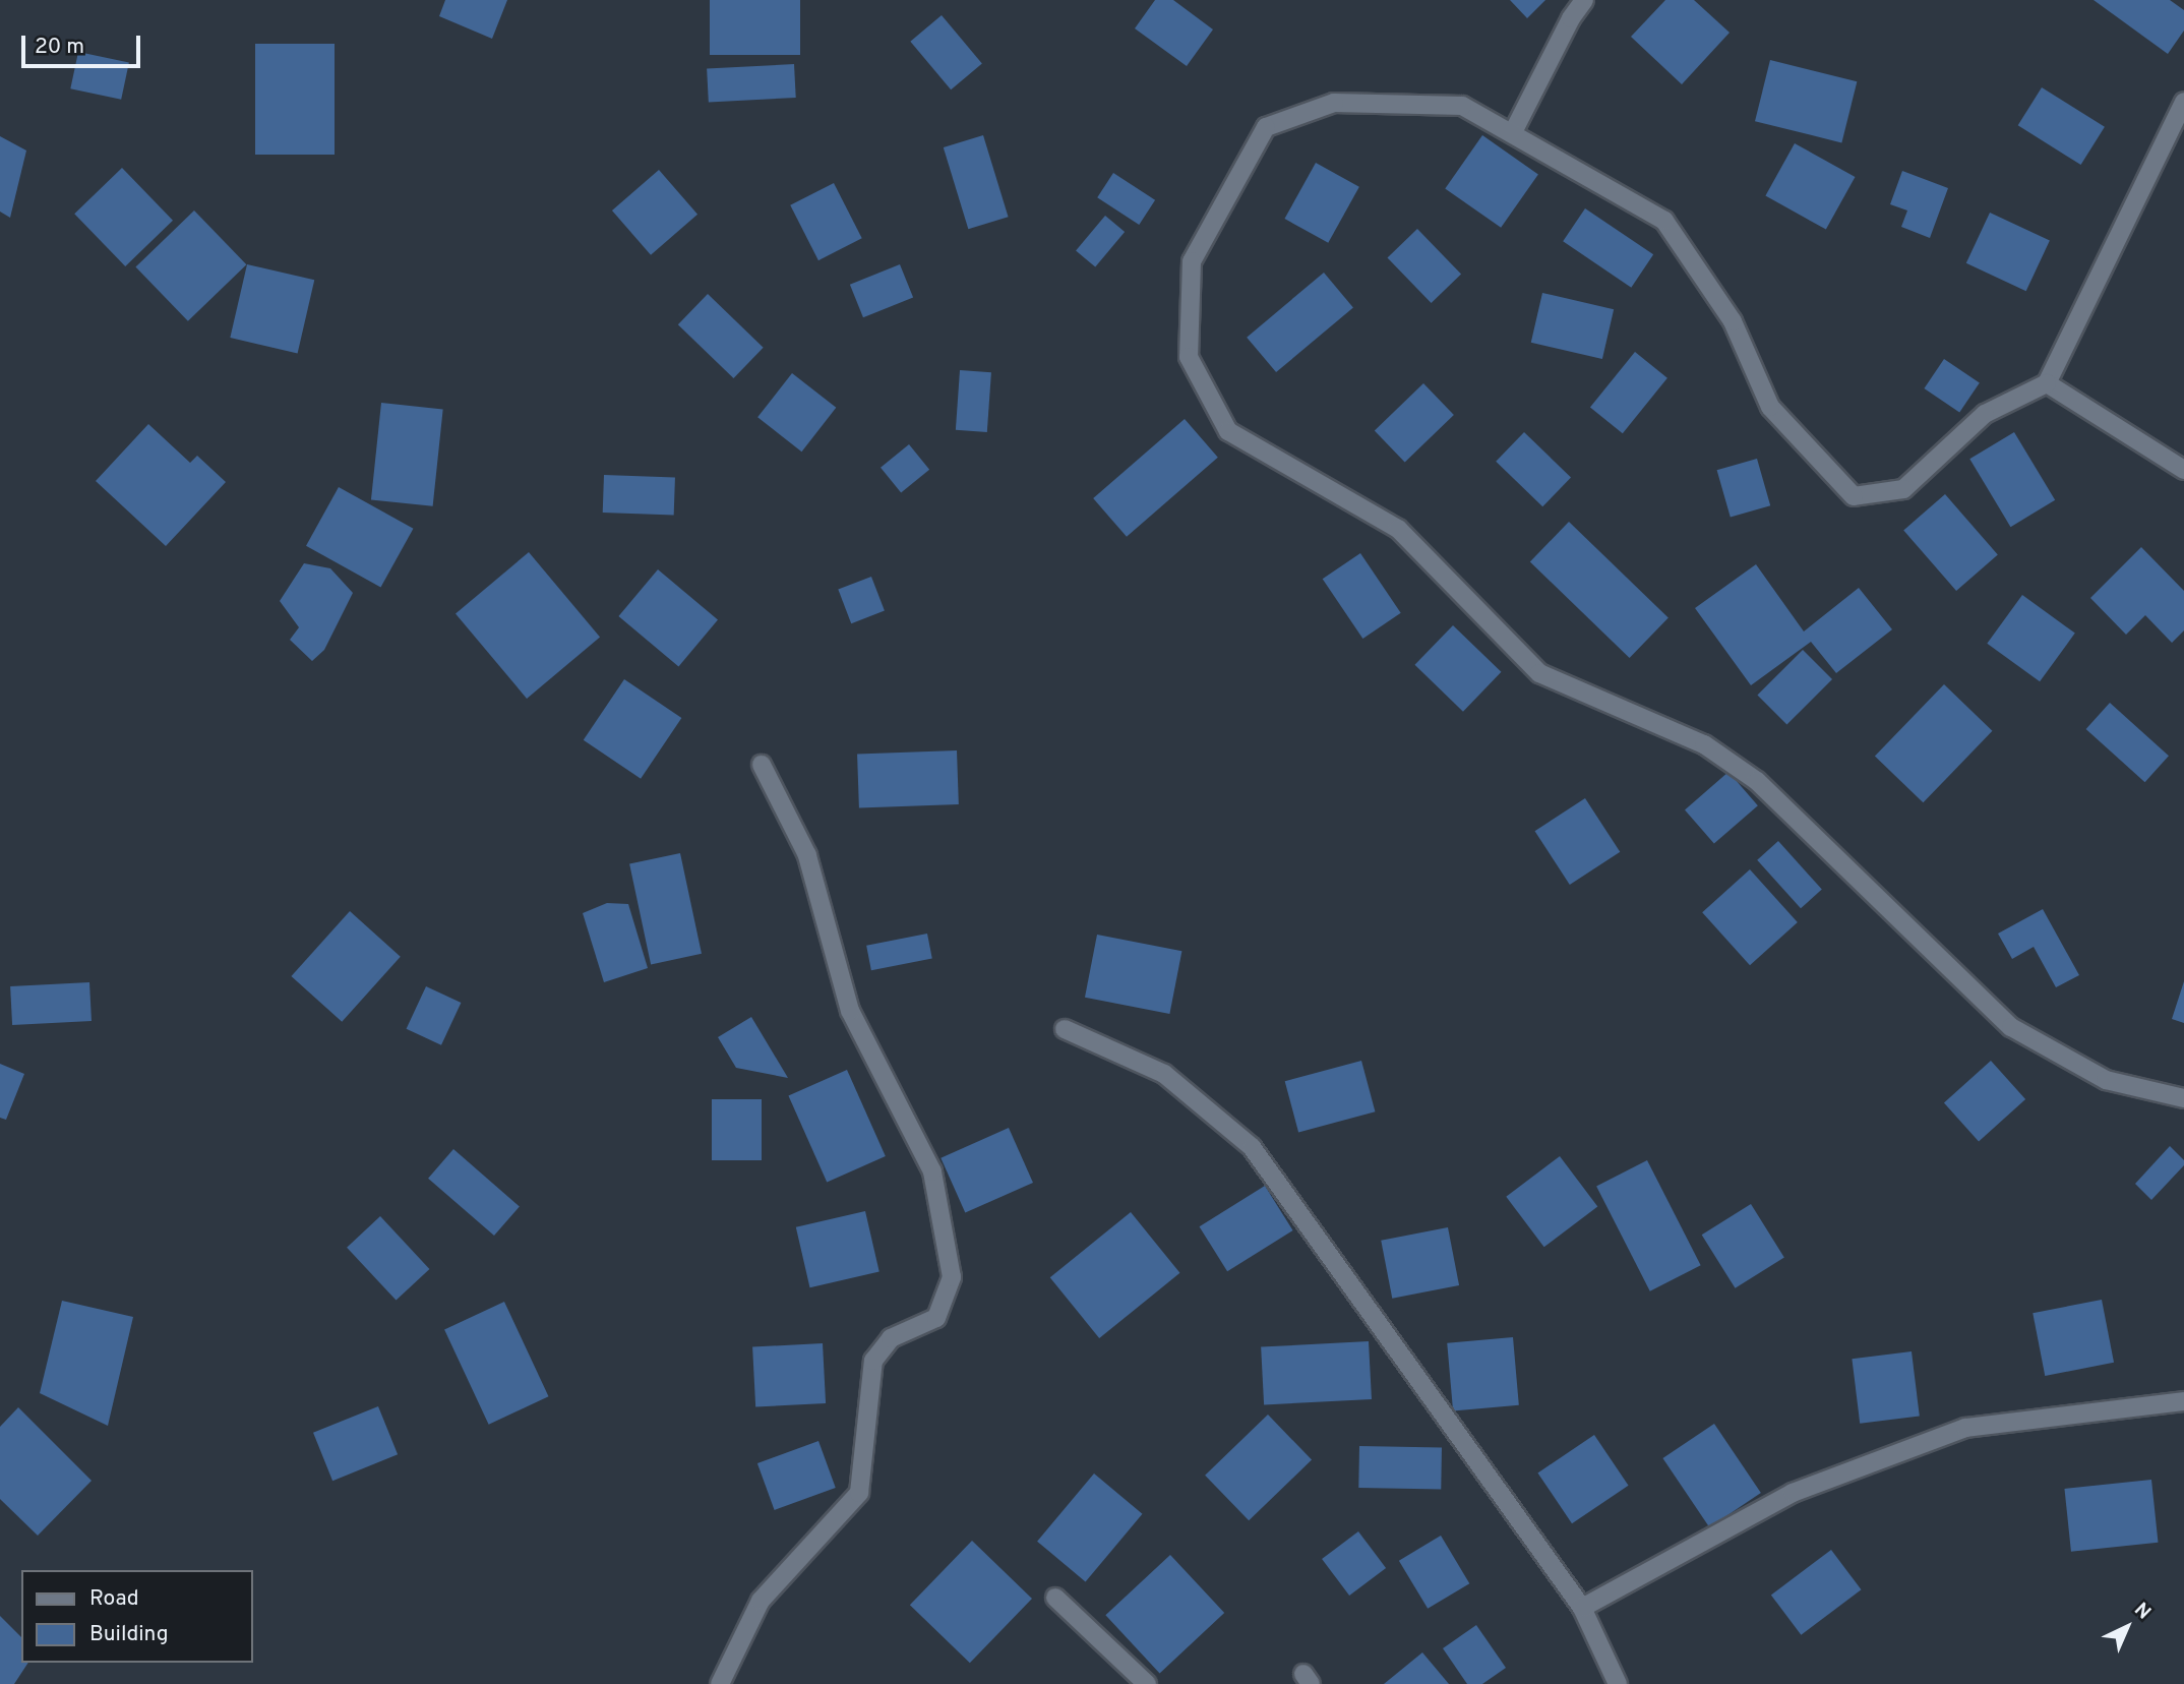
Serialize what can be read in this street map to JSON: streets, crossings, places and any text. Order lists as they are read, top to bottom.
{
  "legend": ["Road", "Building"],
  "scale_bar": "20 m",
  "north": "top right"
}
